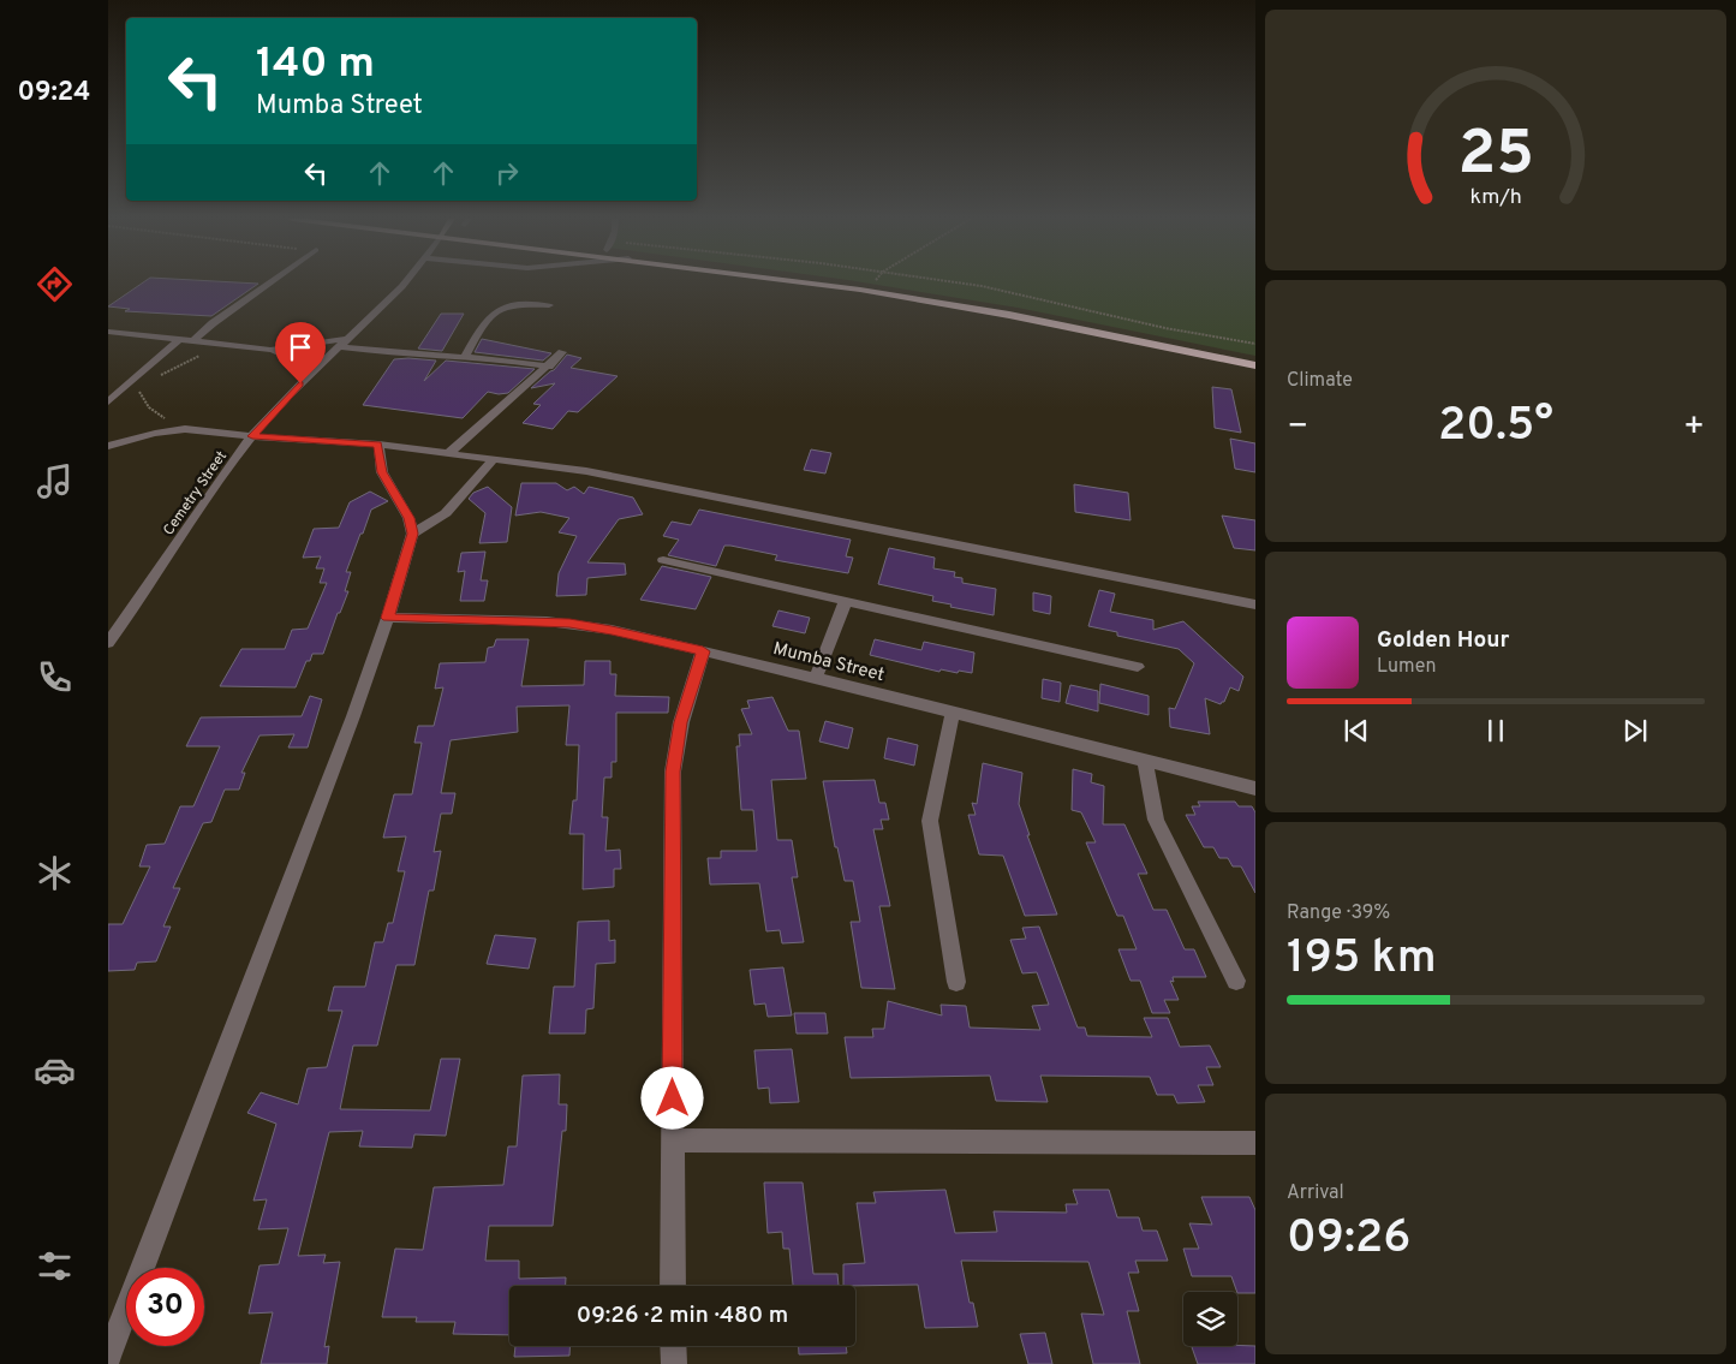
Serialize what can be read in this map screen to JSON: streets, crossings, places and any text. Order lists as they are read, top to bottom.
{
  "streets": {
    "street": ["Cemetry Street", "Mumba Street"]
  },
  "page": {
    "tabs": "09:24",
    "turn": ["140 m", "Mumba Street"],
    "tile": [
      "Climate",
      ["Range · 39%", "195 km"],
      ["Arrival", "09:26"]
    ],
    "heat": ["−", "20.5°", "+"],
    "song": ["Golden Hour", "Lumen"],
    "limit": "30",
    "trip": "09:26 · 2 min · 480 m",
    "gauge": ["25", "km/h"]
  }
}
